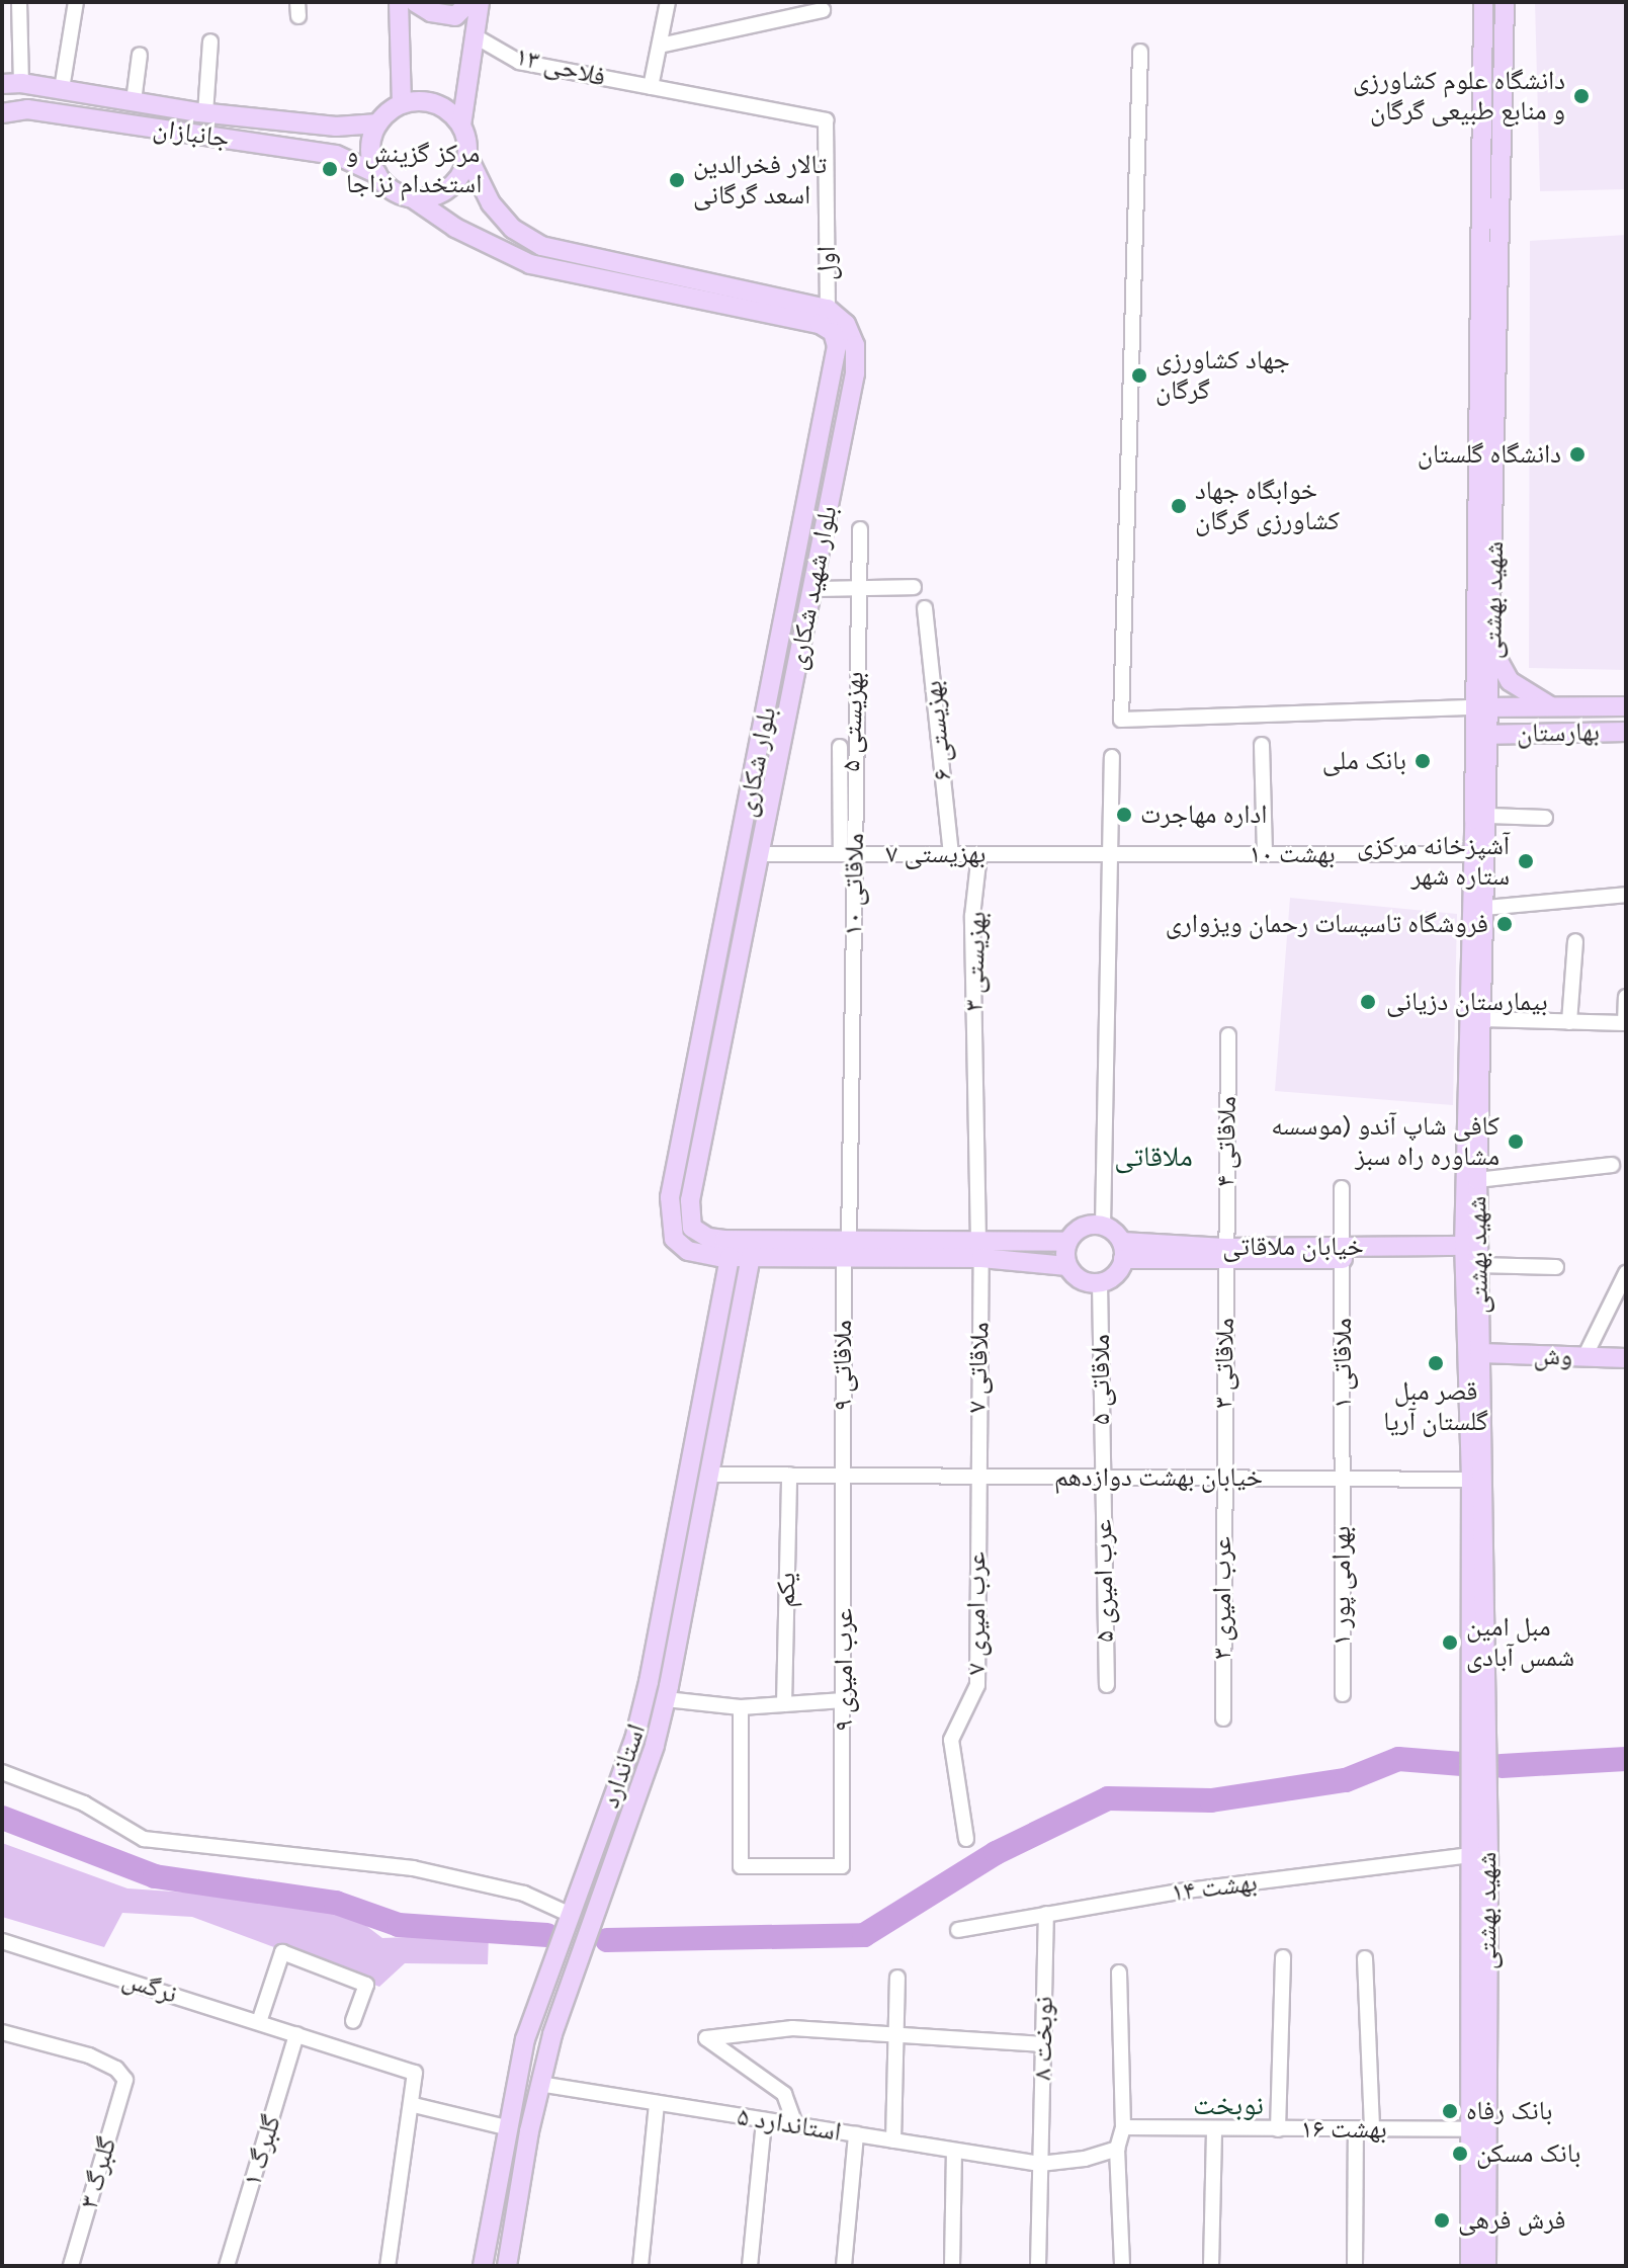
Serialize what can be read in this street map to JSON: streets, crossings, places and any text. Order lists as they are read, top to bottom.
{
  "streets": {
    "main road": [
      "جانبازان",
      "بلوار شهید شکاری",
      "شهید بهشتی",
      "بهارستان",
      "بلوار شکاری",
      "خیابان ملاقاتی",
      "وش",
      "استاندارد"
    ],
    "street": [
      "۱۳ فلاحی",
      "اول",
      "۵ بهزیستی",
      "بهزیستی ۶",
      "۷ بهزیستی",
      "بهشت ۱۰",
      "۱۰ ملاقاتی",
      "۳ بهزیستی",
      "ملاقاتی ۴",
      "ملاقاتی ۳",
      "ملاقاتی ۱",
      "ملاقاتی ۹",
      "۷ ملاقاتی",
      "ملاقاتی ۵",
      "خیابان بهشت دوازدهم",
      "۵ عرب امیری",
      "۱ بهرامی پور",
      "یکم",
      "۳ عرب امیری",
      "۷ عرب امیری",
      "۹ عرب امیری",
      "بهشت ۱۴",
      "نرگس",
      "۸ نوبخت",
      "۵ استاندارد",
      "۱۶ بهشت",
      "گلبرگ ۱",
      "گلبرگ ۳"
    ]
  },
  "crossings": [
    ["۱۳ فلاحی", "اول"],
    ["جانبازان", "بلوار شکاری"],
    ["اول", "بلوار شهید شکاری"],
    ["بلوار شهید شکاری", "بلوار شکاری"],
    ["بلوار شهید شکاری", "۷ بهزیستی"],
    ["بلوار شهید شکاری", "استاندارد"],
    ["شهید بهشتی", "بهارستان"],
    ["شهید بهشتی", "بهشت ۱۰"],
    ["شهید بهشتی", "خیابان ملاقاتی"],
    ["شهید بهشتی", "وش"],
    ["شهید بهشتی", "خیابان بهشت دوازدهم"],
    ["شهید بهشتی", "بهشت ۱۴"],
    ["شهید بهشتی", "۱۶ بهشت"],
    ["۵ بهزیستی", "۷ بهزیستی"],
    ["۵ بهزیستی", "۱۰ ملاقاتی"],
    ["بهزیستی ۶", "۷ بهزیستی"],
    ["بلوار شکاری", "۱۰ ملاقاتی"],
    ["بلوار شکاری", "۳ بهزیستی"],
    ["بلوار شکاری", "خیابان ملاقاتی"],
    ["بلوار شکاری", "ملاقاتی ۹"],
    ["بلوار شکاری", "۷ ملاقاتی"],
    ["بلوار شکاری", "ملاقاتی ۵"],
    ["بلوار شکاری", "استاندارد"],
    ["۷ بهزیستی", "بهشت ۱۰"],
    ["۷ بهزیستی", "۳ بهزیستی"],
    ["۱۰ ملاقاتی", "ملاقاتی ۹"],
    ["۳ بهزیستی", "۷ ملاقاتی"],
    ["ملاقاتی ۴", "خیابان ملاقاتی"],
    ["ملاقاتی ۴", "ملاقاتی ۳"],
    ["خیابان ملاقاتی", "ملاقاتی ۳"],
    ["خیابان ملاقاتی", "ملاقاتی ۱"],
    ["خیابان ملاقاتی", "ملاقاتی ۵"],
    ["ملاقاتی ۳", "خیابان بهشت دوازدهم"],
    ["ملاقاتی ۳", "۳ عرب امیری"],
    ["ملاقاتی ۱", "خیابان بهشت دوازدهم"],
    ["ملاقاتی ۱", "۱ بهرامی پور"],
    ["ملاقاتی ۹", "خیابان بهشت دوازدهم"],
    ["ملاقاتی ۹", "۹ عرب امیری"],
    ["۷ ملاقاتی", "خیابان بهشت دوازدهم"],
    ["۷ ملاقاتی", "۷ عرب امیری"],
    ["ملاقاتی ۵", "خیابان بهشت دوازدهم"],
    ["ملاقاتی ۵", "۵ عرب امیری"],
    ["خیابان بهشت دوازدهم", "۵ عرب امیری"],
    ["خیابان بهشت دوازدهم", "۱ بهرامی پور"],
    ["خیابان بهشت دوازدهم", "یکم"],
    ["خیابان بهشت دوازدهم", "۳ عرب امیری"],
    ["خیابان بهشت دوازدهم", "۷ عرب امیری"],
    ["خیابان بهشت دوازدهم", "۹ عرب امیری"],
    ["خیابان بهشت دوازدهم", "استاندارد"],
    ["استاندارد", "۵ استاندارد"],
    ["بهشت ۱۴", "۸ نوبخت"],
    ["نرگس", "گلبرگ ۱"],
    ["۸ نوبخت", "۵ استاندارد"]
  ],
  "districts": ["ملاقاتی", "نوبخت"],
  "places": [
    "دانشگاه علوم کشاورزی و منابع طبیعی گرگان",
    "مرکز گزینش و استخدام نزاجا",
    "تالار فخرالدین اسعد گرگانی",
    "جهاد کشاورزی گرگان",
    "دانشگاه گلستان",
    "خوابگاه جهاد کشاورزی گرگان",
    "بانک ملی",
    "اداره مهاجرت",
    "آشپزخانه مرکزی ستاره شهر",
    "فروشگاه تاسیسات رحمان ویزواری",
    "بیمارستان دزیانی",
    "کافی شاپ آندو (موسسه مشاوره راه سبز",
    "قصر مبل گلستان آریا",
    "مبل امین شمس آبادی",
    "بانک رفاه",
    "بانک مسکن",
    "فرش فرهی"
  ]
}
